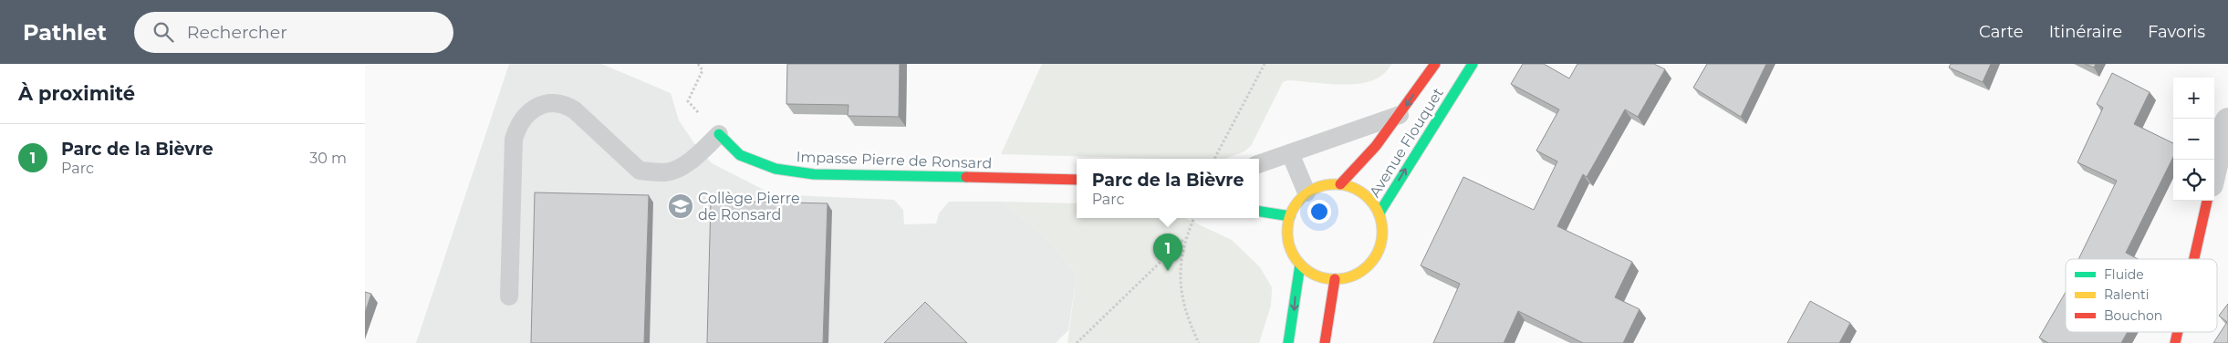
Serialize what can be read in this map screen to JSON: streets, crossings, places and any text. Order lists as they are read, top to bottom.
{
  "streets": {
    "main road": ["Avenue Flouquet", "Impasse Pierre de Ronsard"]
  },
  "places": {
    "school or university": ["Collège Pierre de Ronsard"]
  },
  "legend": ["Fluide", "Ralenti", "Bouchon"],
  "page": {
    "header": "Pathlet",
    "search": "Rechercher",
    "nav": ["Carte", "Itinéraire", "Favoris"],
    "heading": "À proximité",
    "map_buttons": ["+", "−"],
    "list": [
      {
        "mark": "1",
        "name": "Parc de la Bièvre",
        "note": "Parc",
        "value": "30 m"
      }
    ],
    "popup": ["Parc de la Bièvre", "Parc"],
    "pins": "1"
  }
}
